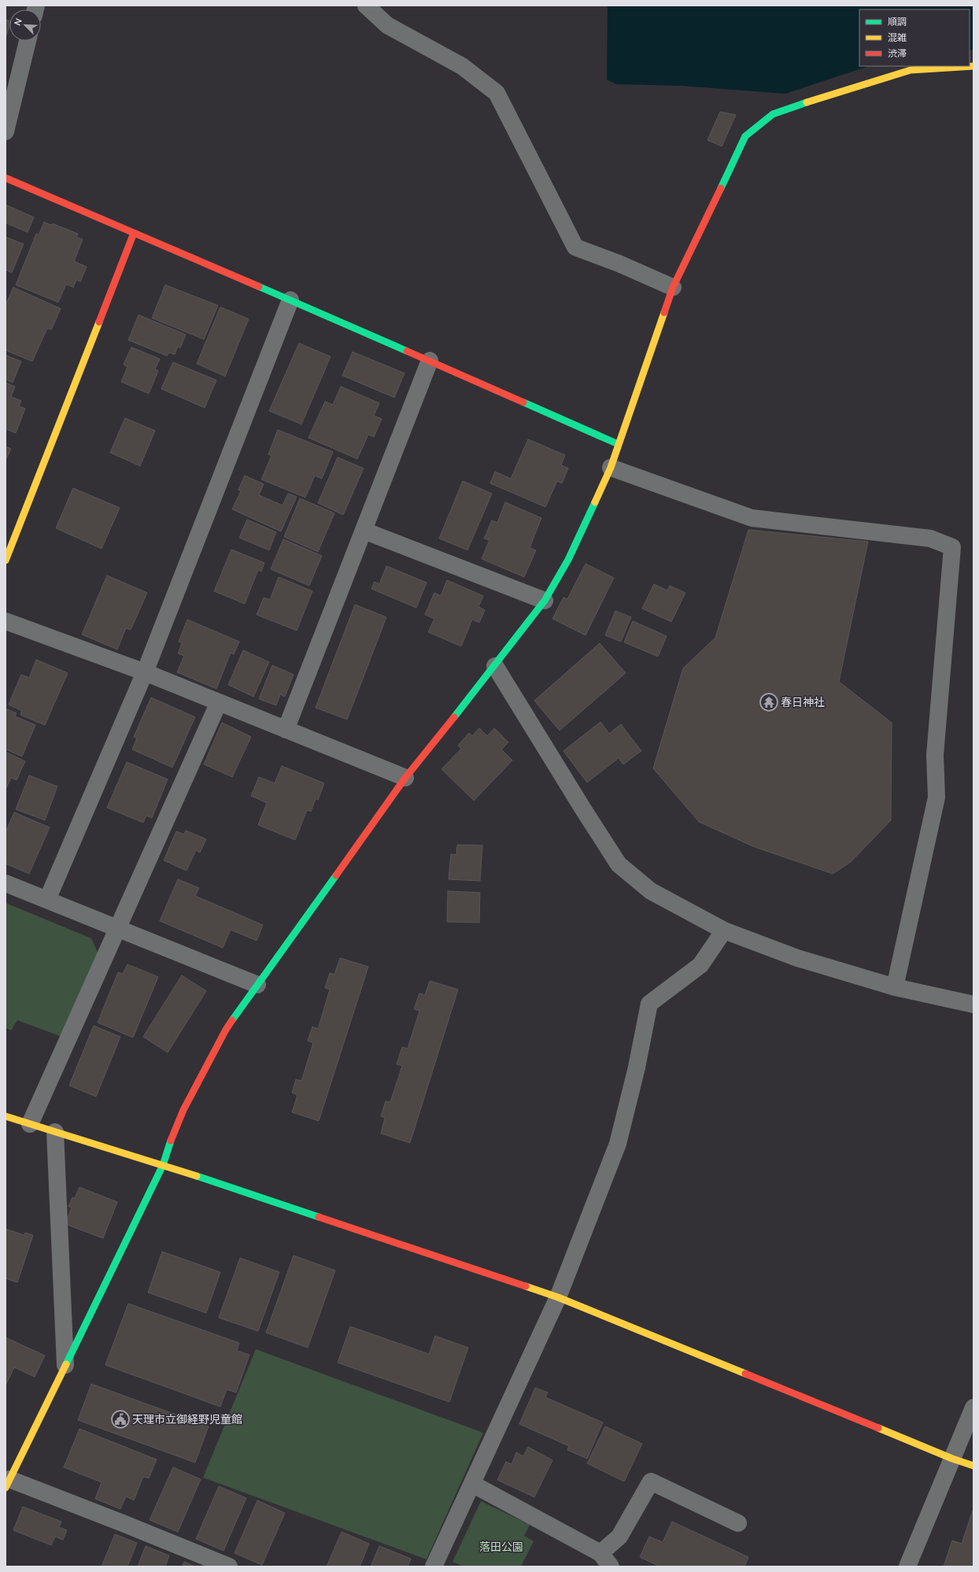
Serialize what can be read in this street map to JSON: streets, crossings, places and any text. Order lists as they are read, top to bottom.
{
  "parks": ["落田公園"],
  "places": {
    "temple": ["春日神社"],
    "public building": ["天理市立御経野児童館"]
  },
  "legend": ["順調", "混雑", "渋滞"],
  "north": "top left"
}
